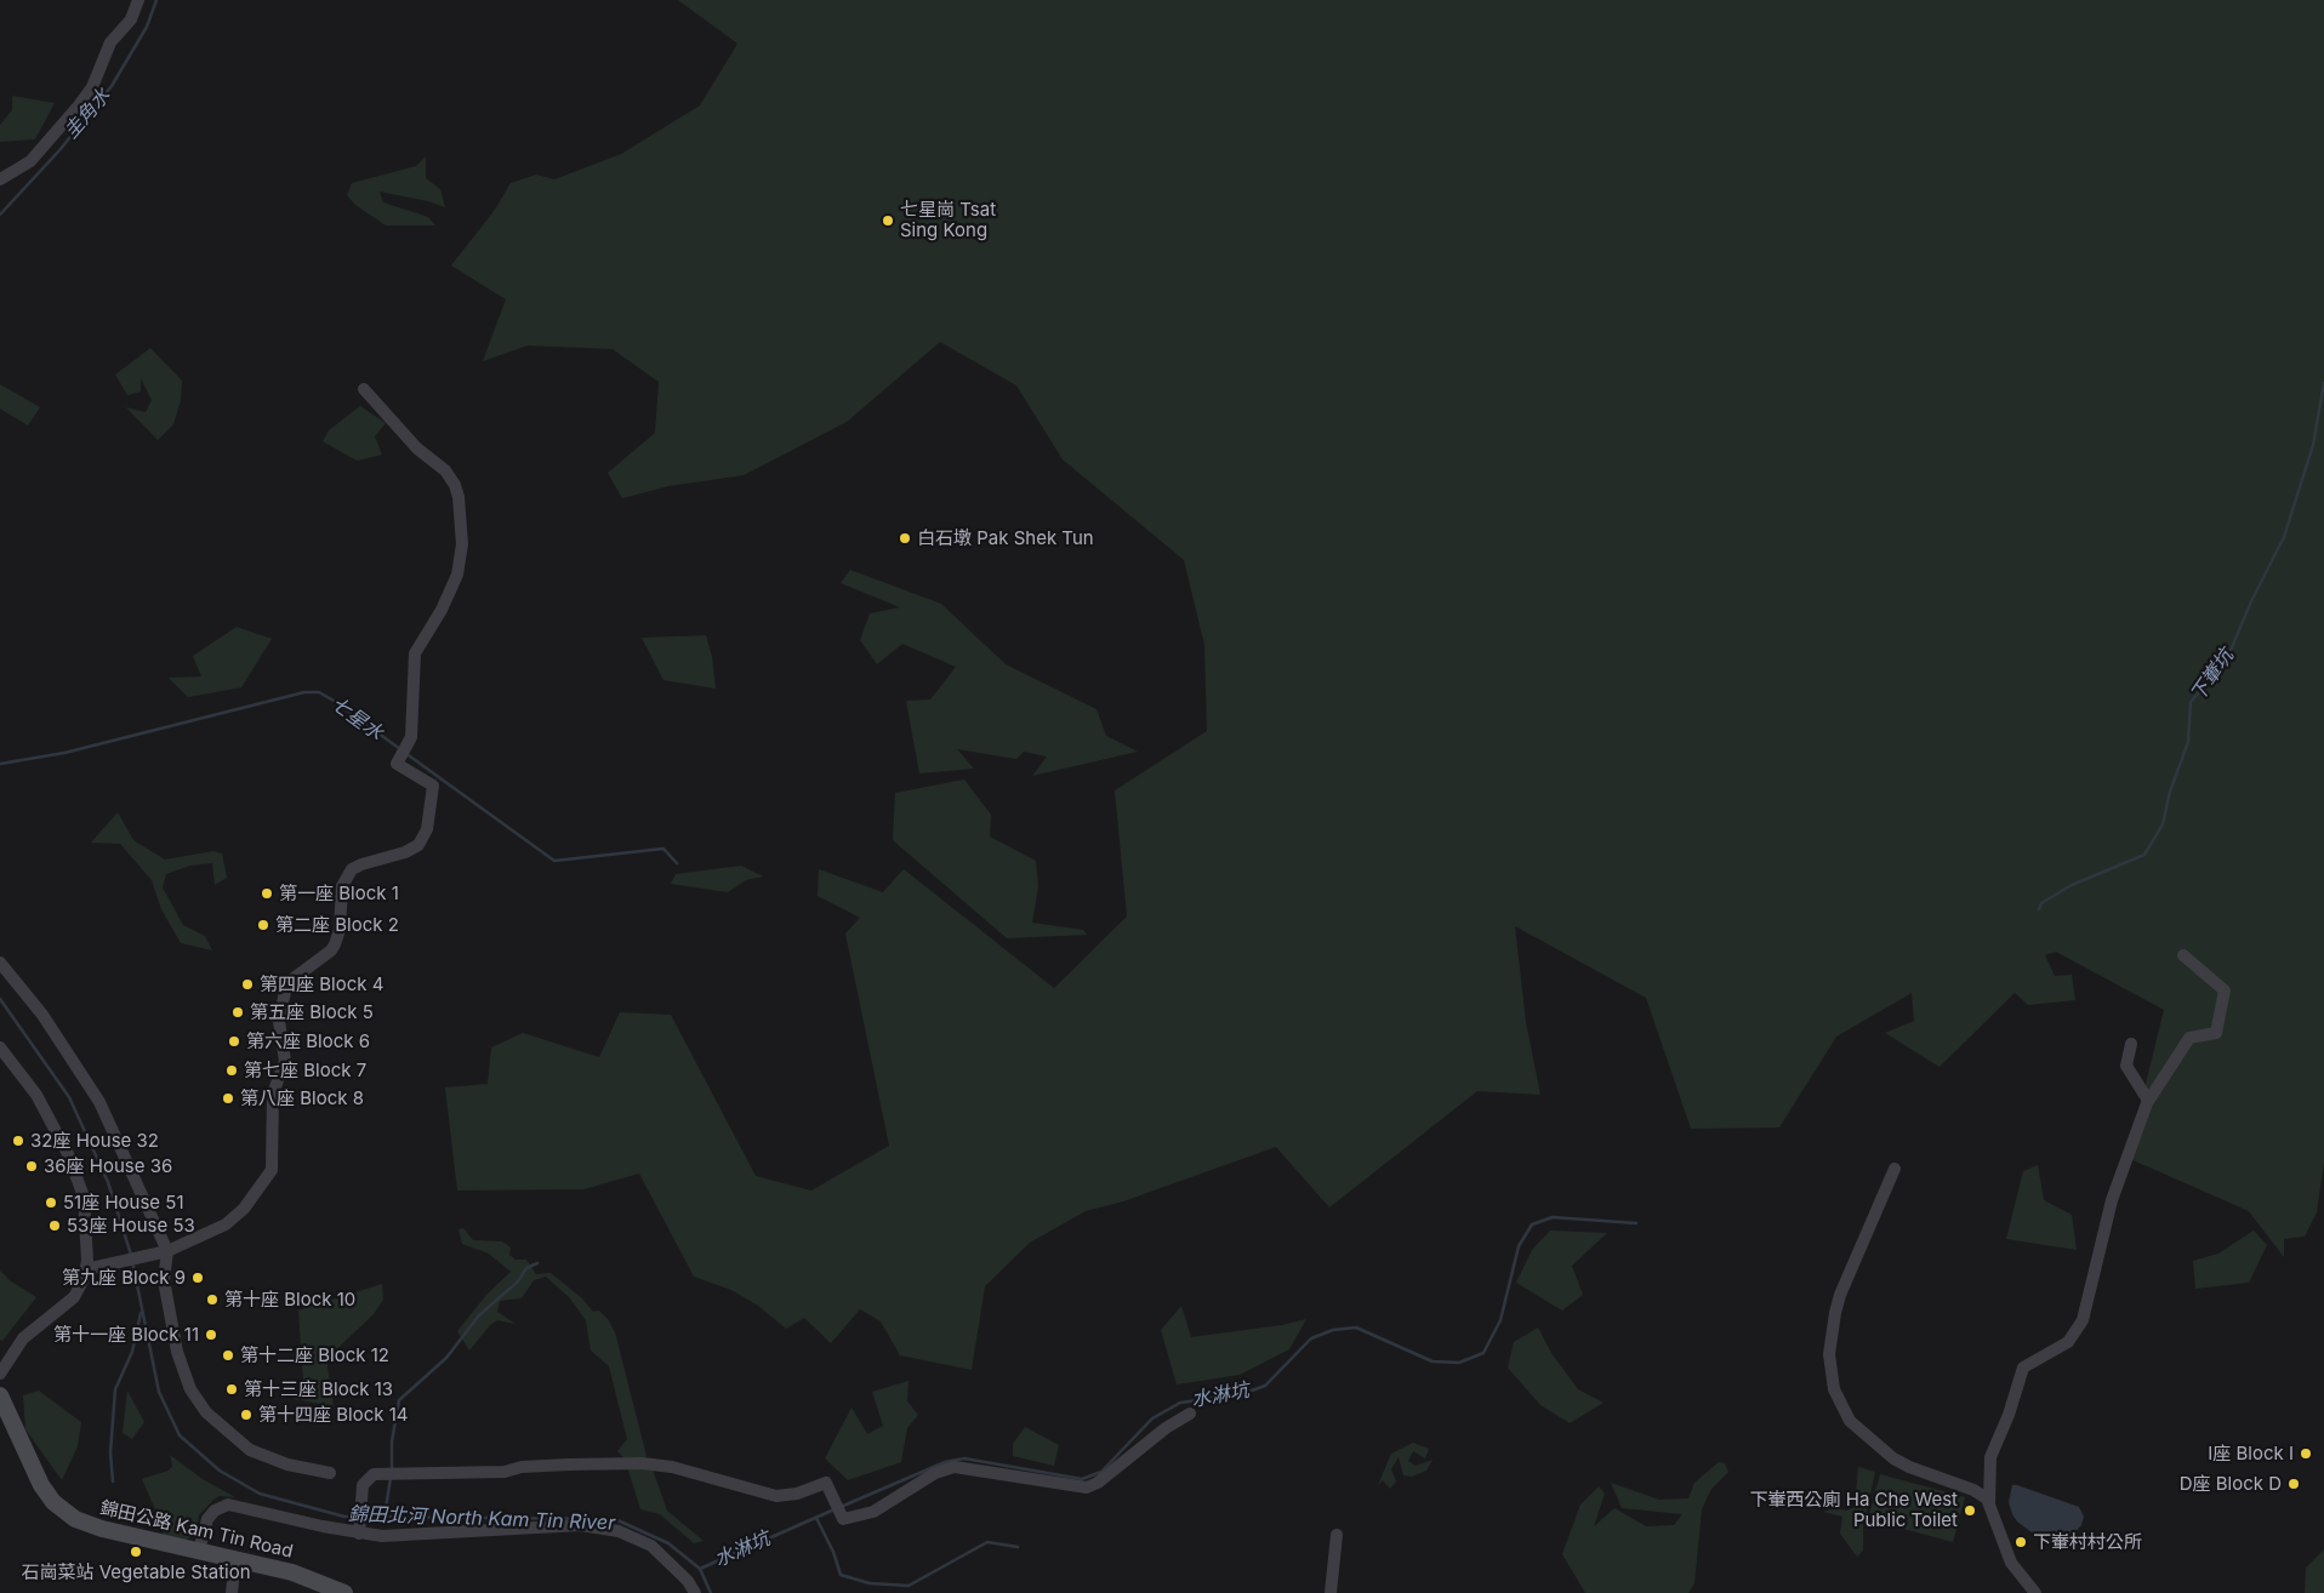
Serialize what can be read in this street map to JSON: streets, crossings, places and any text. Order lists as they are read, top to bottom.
{
  "streets": {
    "main road": ["錦田公路 Kam Tin Road"]
  },
  "water": [
    "圭角水",
    "下輋坑",
    "七星水",
    "水淋坑",
    "錦田北河 North Kam Tin River"
  ],
  "places": [
    "七星崗 Tsat Sing Kong",
    "白石墩 Pak Shek Tun",
    "第一座 Block 1",
    "第二座 Block 2",
    "第四座 Block 4",
    "第五座 Block 5",
    "第六座 Block 6",
    "第七座 Block 7",
    "第八座 Block 8",
    "32座 House 32",
    "36座 House 36",
    "51座 House 51",
    "53座 House 53",
    "第九座 Block 9",
    "第十座 Block 10",
    "第十一座 Block 11",
    "第十二座 Block 12",
    "第十三座 Block 13",
    "第十四座 Block 14",
    "I座 Block I",
    "D座 Block D",
    "下輋西公廁 Ha Che West Public Toilet",
    "下輋村村公所",
    "石崗菜站 Vegetable Station"
  ]
}
